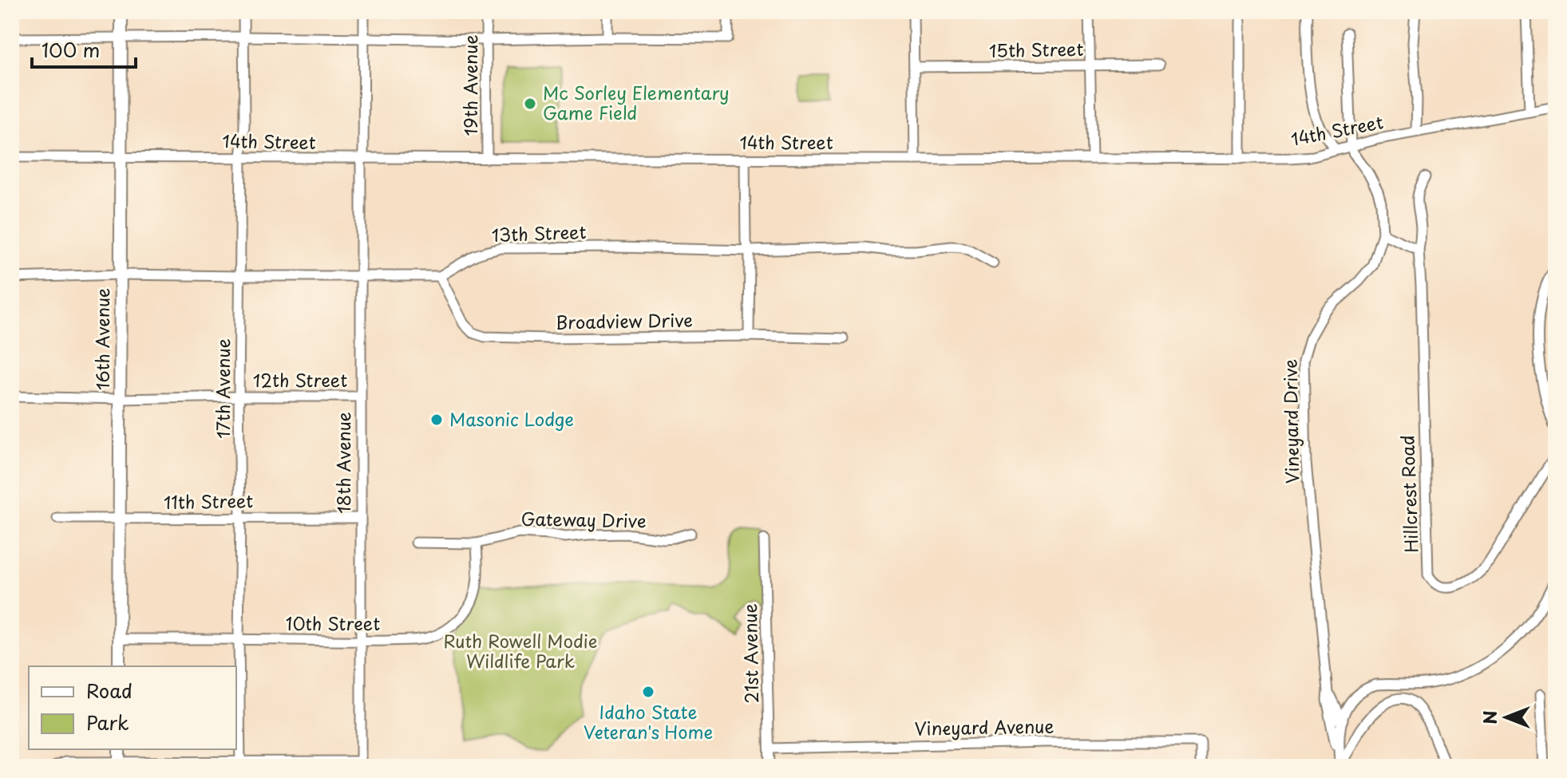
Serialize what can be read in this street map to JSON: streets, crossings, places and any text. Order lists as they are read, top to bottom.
{
  "streets": {
    "main road": ["16th Avenue"],
    "street": [
      "15th Street",
      "19th Avenue",
      "14th Street",
      "13th Street",
      "Broadview Drive",
      "12th Street",
      "17th Avenue",
      "Vineyard Drive",
      "18th Avenue",
      "Hillcrest Road",
      "11th Street",
      "Gateway Drive",
      "10th Street",
      "21st Avenue",
      "Vineyard Avenue"
    ]
  },
  "crossings": [
    ["19th Avenue", "14th Street"],
    ["14th Street", "16th Avenue"],
    ["14th Street", "17th Avenue"],
    ["14th Street", "Vineyard Drive"],
    ["14th Street", "18th Avenue"],
    ["13th Street", "Broadview Drive"],
    ["16th Avenue", "12th Street"],
    ["16th Avenue", "11th Street"],
    ["16th Avenue", "10th Street"],
    ["12th Street", "17th Avenue"],
    ["12th Street", "18th Avenue"],
    ["17th Avenue", "11th Street"],
    ["17th Avenue", "10th Street"],
    ["18th Avenue", "11th Street"],
    ["18th Avenue", "10th Street"],
    ["Gateway Drive", "10th Street"],
    ["21st Avenue", "Vineyard Avenue"]
  ],
  "parks": ["Ruth Rowell Modie Wildlife Park"],
  "places": ["Mc Sorley Elementary Game Field", "Masonic Lodge", "Idaho State Veteran's Home"],
  "legend": ["Road", "Park"],
  "scale_bar": "100 m",
  "north": "left"
}
